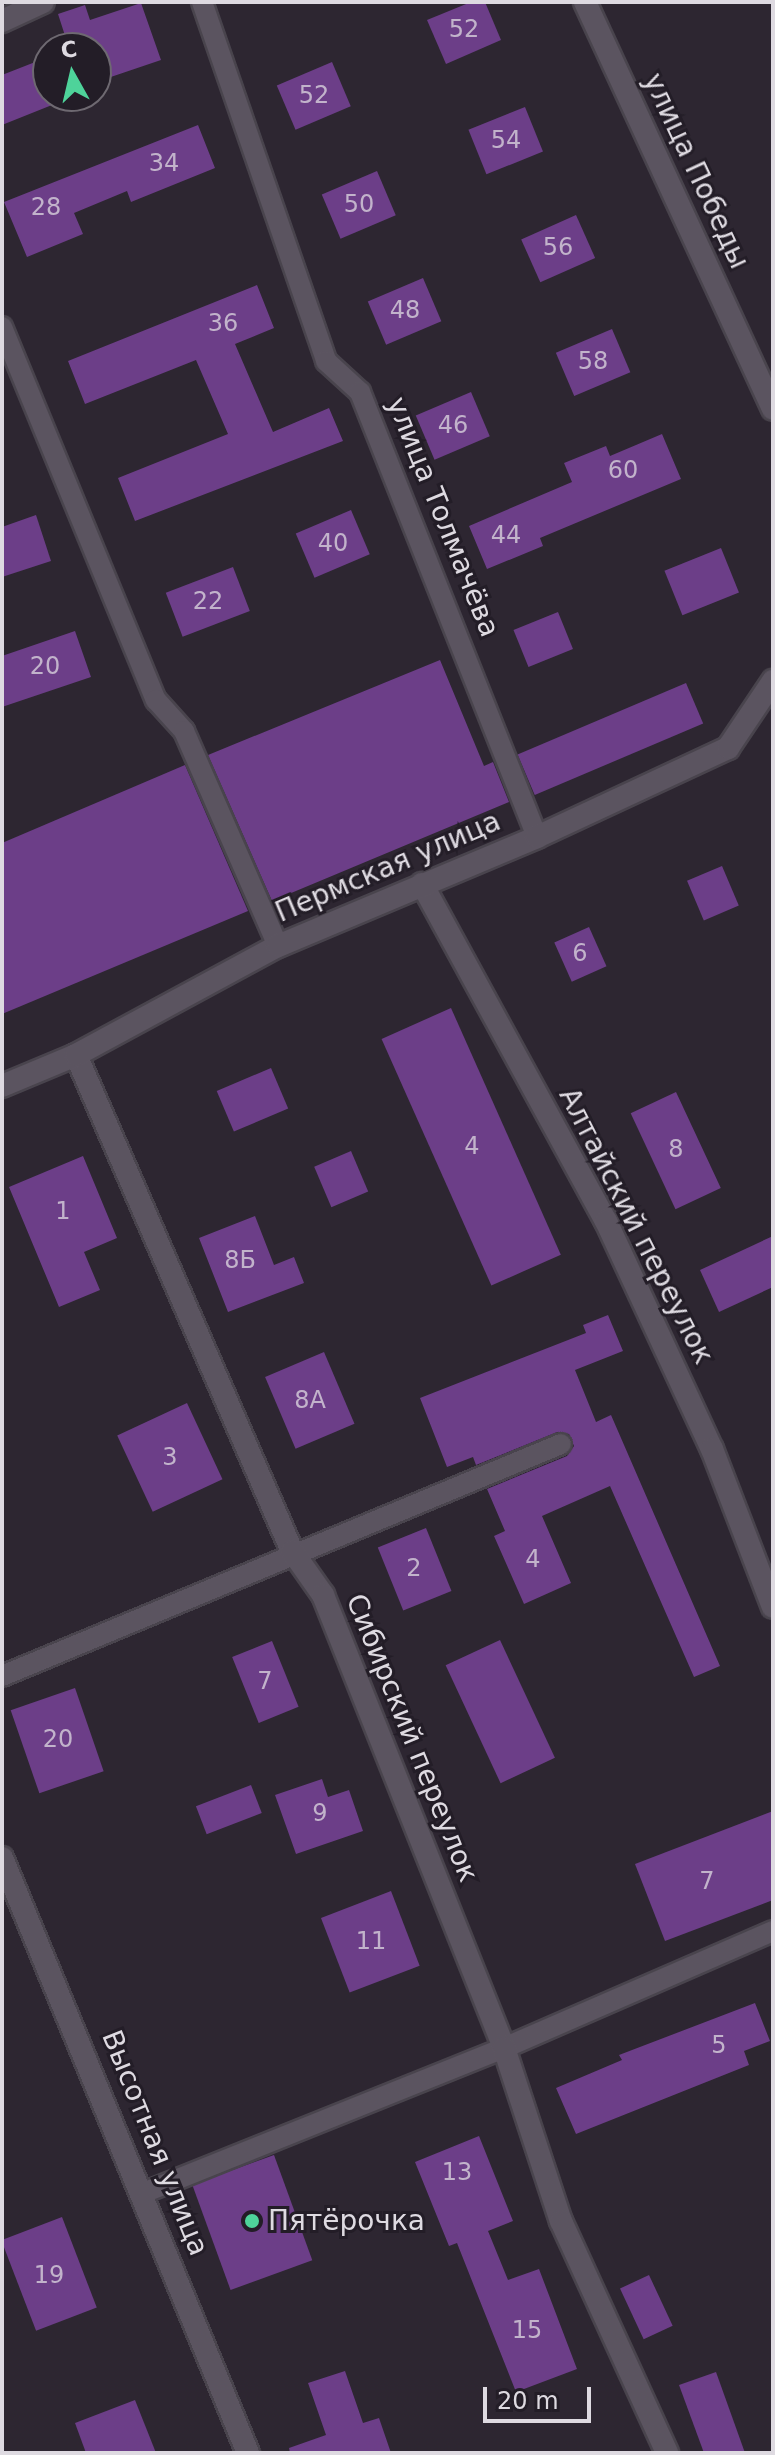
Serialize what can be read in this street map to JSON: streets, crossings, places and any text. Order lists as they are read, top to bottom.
{
  "streets": {
    "street": [
      "улица Победы",
      "Пермская улица",
      "Алтайский переулок",
      "Сибирский переулок",
      "Высотная улица"
    ],
    "lane": ["улица Толмачёва"]
  },
  "crossings": [
    ["улица Толмачёва", "Пермская улица"],
    ["Пермская улица", "Алтайский переулок"],
    ["Пермская улица", "Сибирский переулок"]
  ],
  "places": ["Пятёрочка"],
  "house_numbers": [
    "52",
    "52",
    "54",
    "34",
    "50",
    "28",
    "56",
    "48",
    "36",
    "58",
    "46",
    "60",
    "44",
    "40",
    "22",
    "20",
    "6",
    "4",
    "8",
    "1",
    "8Б",
    "8А",
    "3",
    "4",
    "2",
    "7",
    "20",
    "9",
    "7",
    "11",
    "5",
    "13",
    "19",
    "15"
  ],
  "scale_bar": "20 m",
  "north": "top"
}
